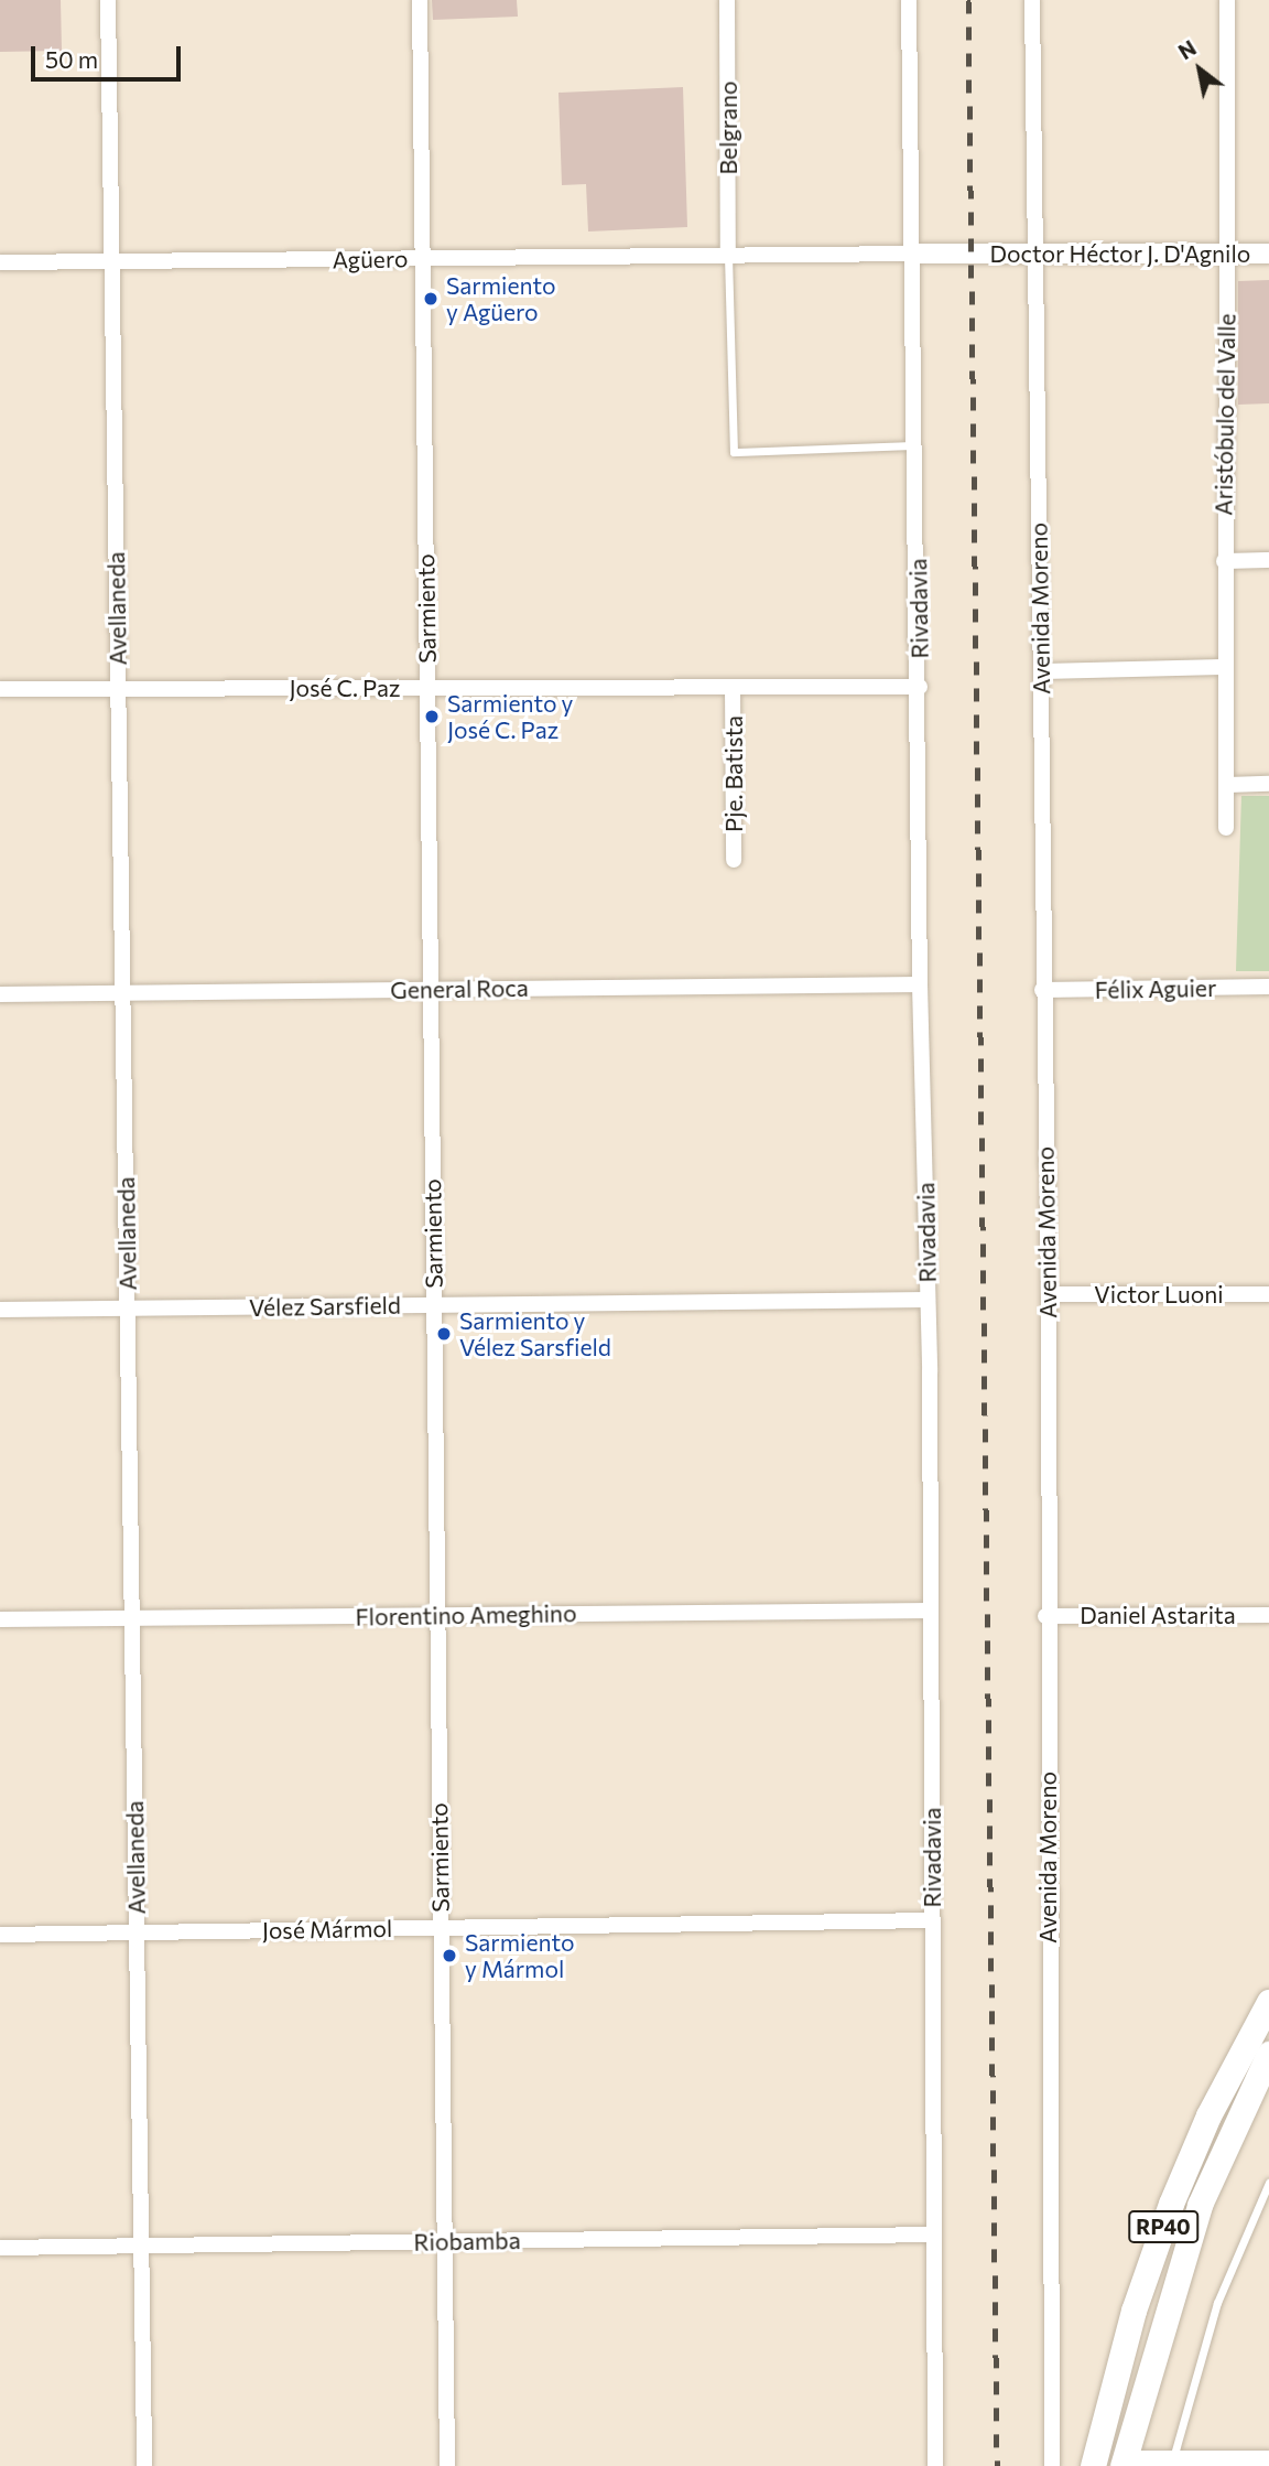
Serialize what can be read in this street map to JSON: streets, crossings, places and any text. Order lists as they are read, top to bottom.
{
  "streets": {
    "main road": ["RP40"],
    "street": [
      "Belgrano",
      "Doctor Héctor J. D'Agnilo",
      "Agüero",
      "Aristóbulo del Valle",
      "Avellaneda",
      "Sarmiento",
      "Rivadavia",
      "Avenida Moreno",
      "José C. Paz",
      "Pje. Batista",
      "General Roca",
      "Félix Aguier",
      "Victor Luoni",
      "Vélez Sarsfield",
      "Florentino Ameghino",
      "Daniel Astarita",
      "José Mármol",
      "Riobamba"
    ]
  },
  "crossings": [
    ["Belgrano", "Agüero"],
    ["Doctor Héctor J. D'Agnilo", "Agüero"],
    ["Doctor Héctor J. D'Agnilo", "Aristóbulo del Valle"],
    ["Doctor Héctor J. D'Agnilo", "Avenida Moreno"],
    ["Agüero", "Avellaneda"],
    ["Agüero", "Sarmiento"],
    ["Agüero", "Rivadavia"],
    ["Avellaneda", "José C. Paz"],
    ["Avellaneda", "General Roca"],
    ["Avellaneda", "Vélez Sarsfield"],
    ["Avellaneda", "Florentino Ameghino"],
    ["Avellaneda", "José Mármol"],
    ["Avellaneda", "Riobamba"],
    ["Sarmiento", "José C. Paz"],
    ["Sarmiento", "General Roca"],
    ["Sarmiento", "Vélez Sarsfield"],
    ["Sarmiento", "Florentino Ameghino"],
    ["Sarmiento", "José Mármol"],
    ["Sarmiento", "Riobamba"],
    ["Rivadavia", "José C. Paz"],
    ["Rivadavia", "General Roca"],
    ["Rivadavia", "Vélez Sarsfield"],
    ["Rivadavia", "Florentino Ameghino"],
    ["Rivadavia", "José Mármol"],
    ["Rivadavia", "Riobamba"],
    ["Avenida Moreno", "Félix Aguier"],
    ["Avenida Moreno", "Victor Luoni"],
    ["Avenida Moreno", "Daniel Astarita"],
    ["José C. Paz", "Pje. Batista"]
  ],
  "places": [
    "Sarmiento y Agüero",
    "Sarmiento y José C. Paz",
    "Sarmiento y Vélez Sarsfield",
    "Sarmiento y Mármol"
  ],
  "scale_bar": "50 m",
  "north": "top left"
}
